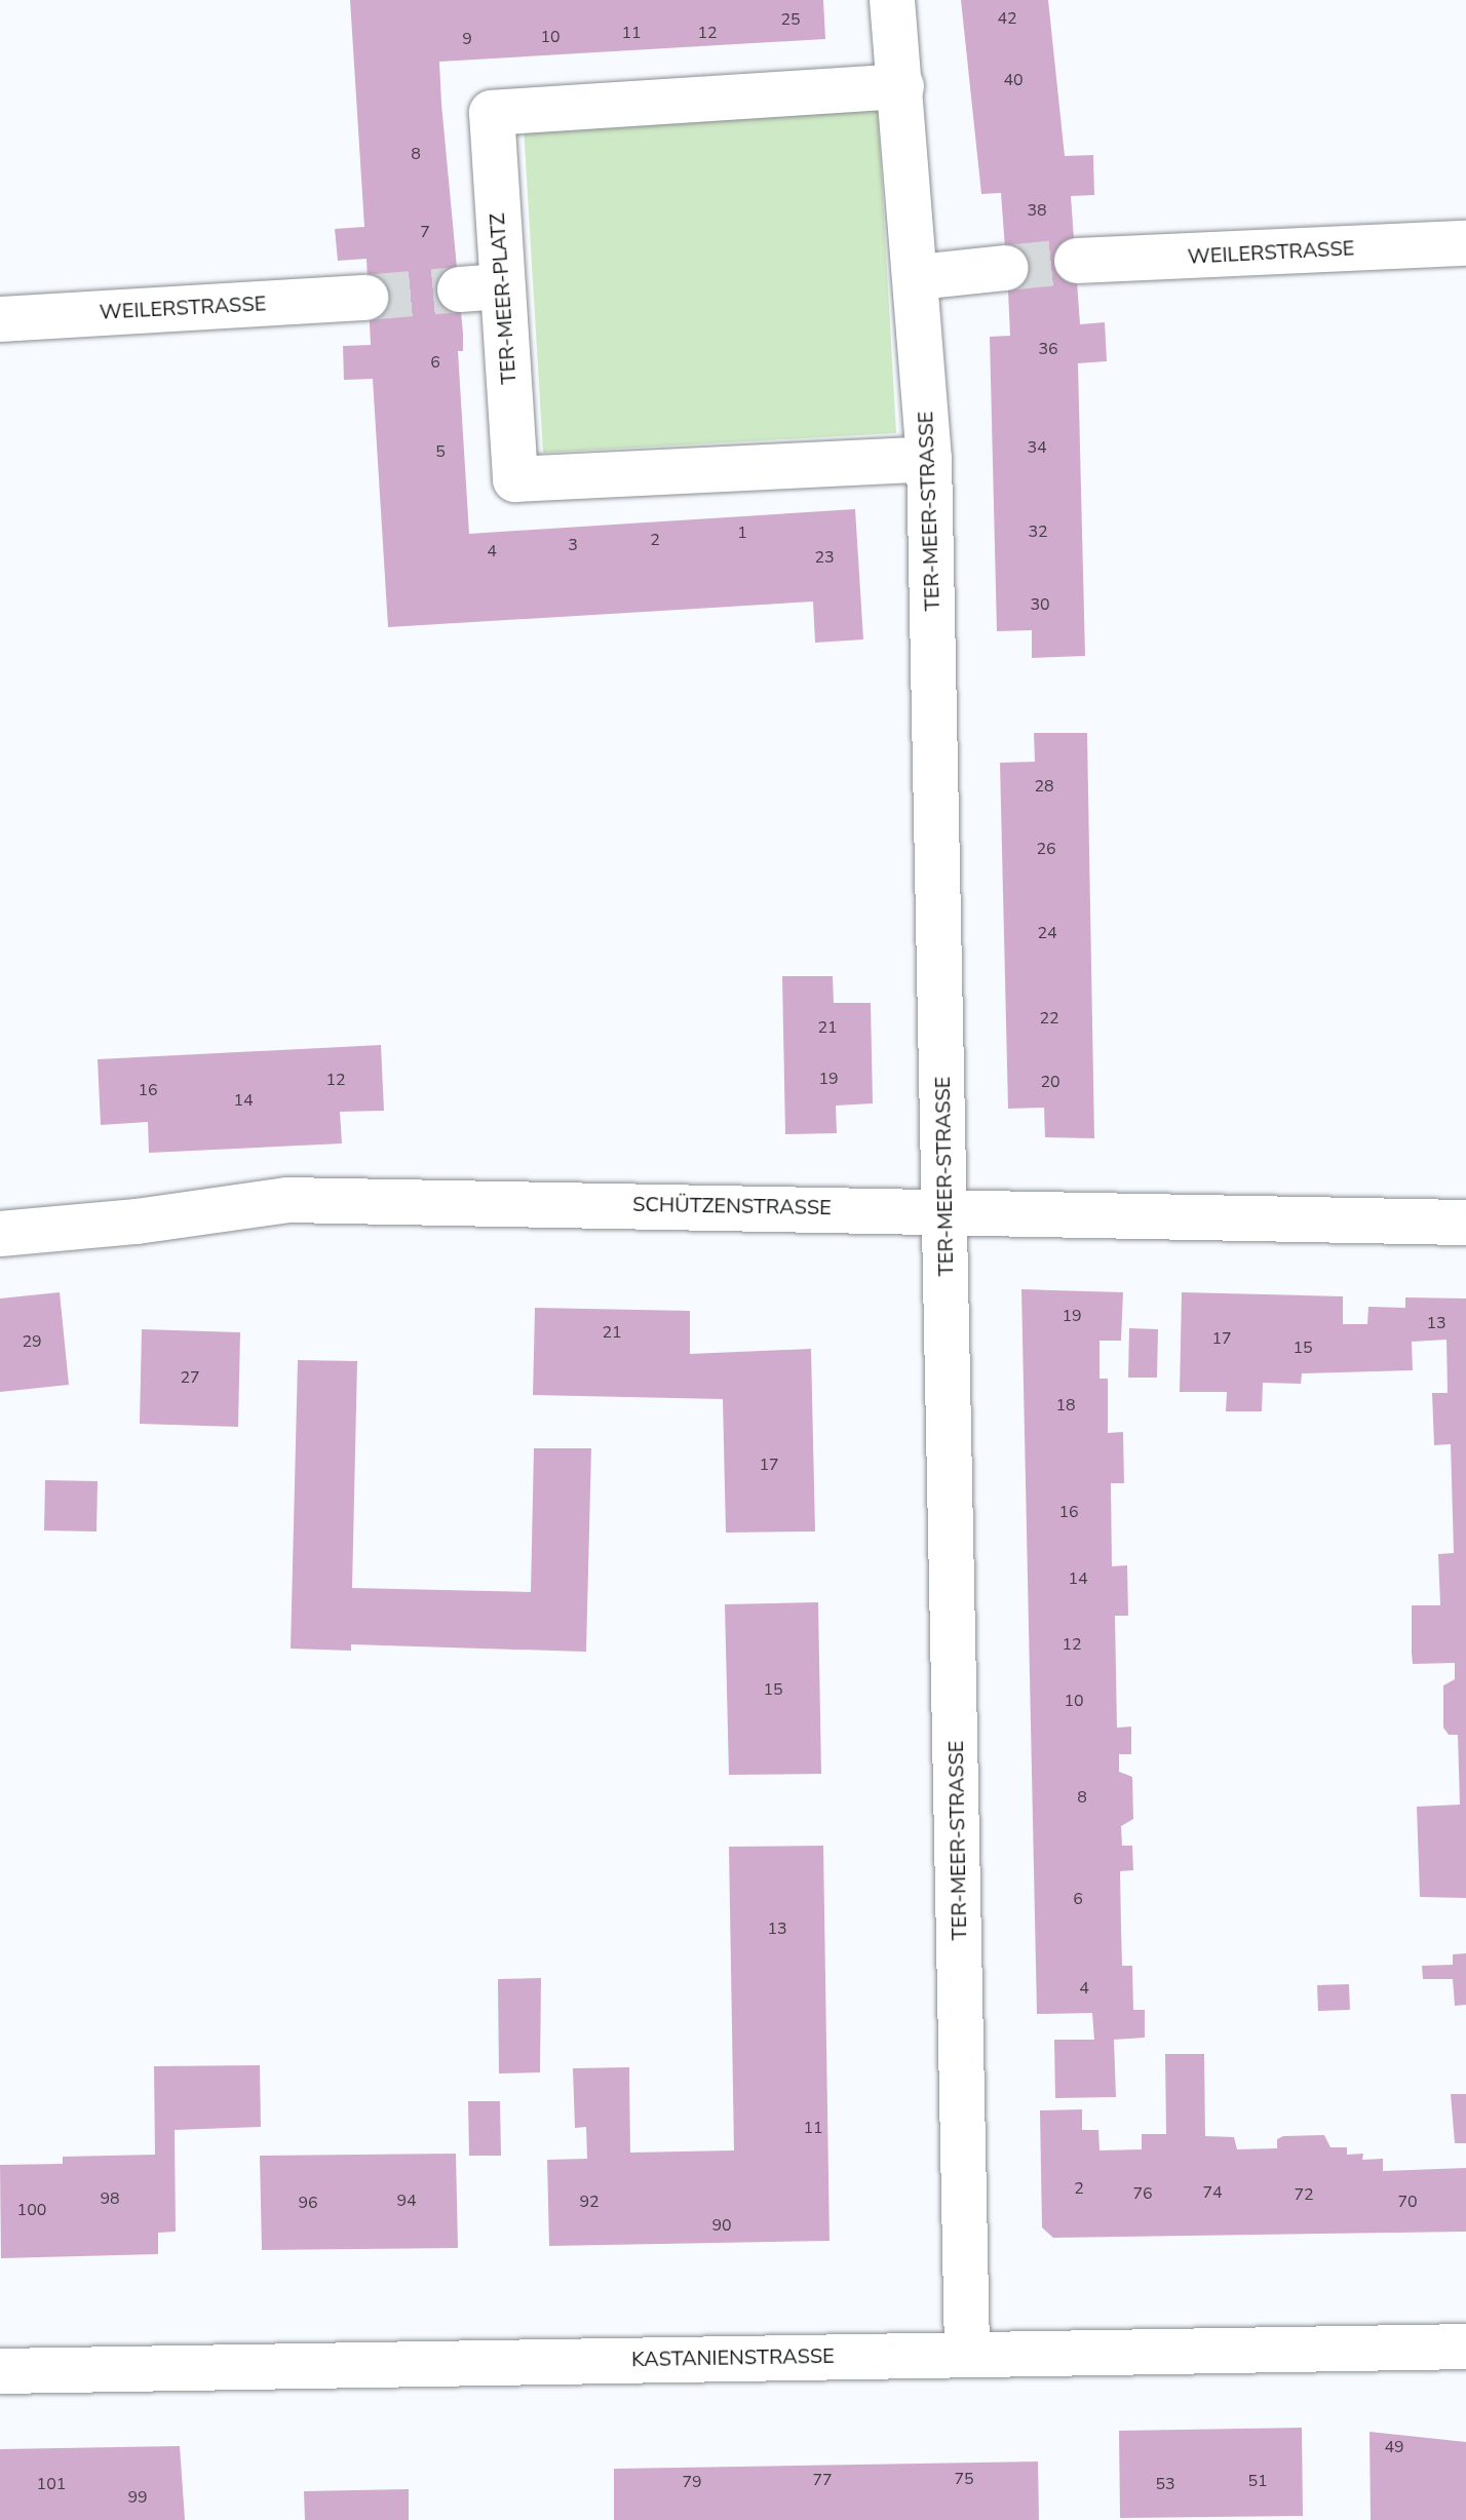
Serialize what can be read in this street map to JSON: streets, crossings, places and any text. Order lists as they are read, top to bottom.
{
  "streets": {
    "street": [
      "WEILERSTRASSE",
      "TER-MEER-PLATZ",
      "TER-MEER-STRASSE",
      "SCHÜTZENSTRASSE",
      "KASTANIENSTRASSE"
    ]
  },
  "crossings": [
    ["TER-MEER-PLATZ", "TER-MEER-STRASSE"],
    ["TER-MEER-STRASSE", "SCHÜTZENSTRASSE"],
    ["TER-MEER-STRASSE", "KASTANIENSTRASSE"]
  ],
  "house_numbers": [
    "42",
    "25",
    "11",
    "12",
    "10",
    "9",
    "40",
    "8",
    "38",
    "7",
    "36",
    "6",
    "34",
    "5",
    "32",
    "1",
    "2",
    "3",
    "4",
    "23",
    "30",
    "28",
    "26",
    "24",
    "22",
    "21",
    "19",
    "12",
    "20",
    "16",
    "14",
    "19",
    "13",
    "21",
    "17",
    "29",
    "15",
    "27",
    "18",
    "17",
    "16",
    "14",
    "12",
    "15",
    "10",
    "8",
    "6",
    "13",
    "4",
    "11",
    "2",
    "74",
    "76",
    "72",
    "98",
    "94",
    "92",
    "70",
    "96",
    "100",
    "90",
    "49",
    "75",
    "77",
    "51",
    "79",
    "101",
    "53",
    "99"
  ]
}
